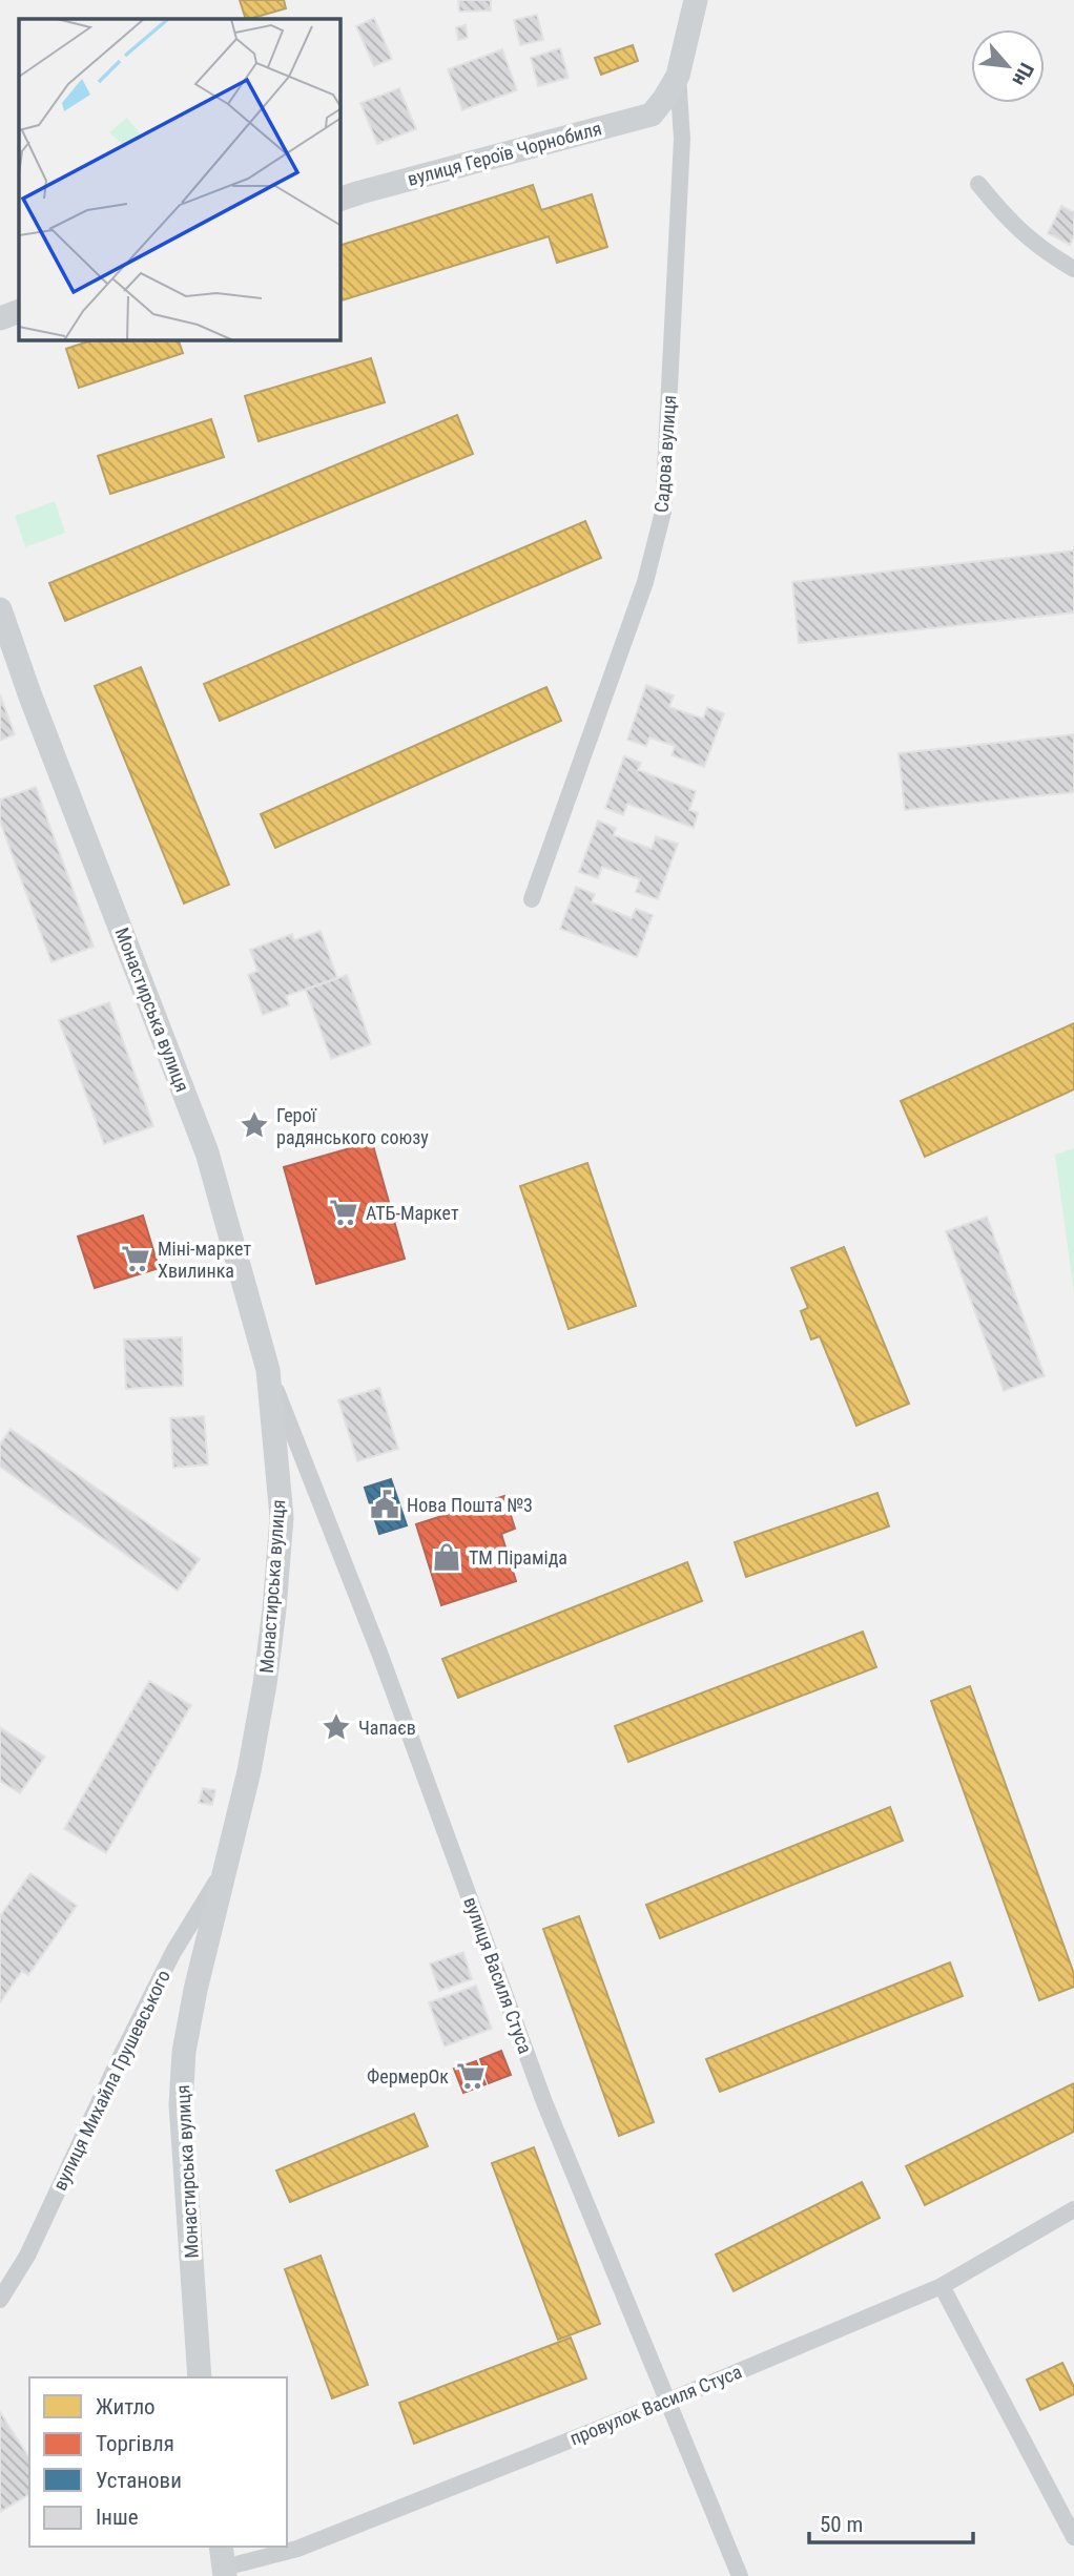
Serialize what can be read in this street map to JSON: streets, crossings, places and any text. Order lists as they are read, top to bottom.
{
  "streets": {
    "main road": ["вулиця Героїв Чорнобиля", "Садова вулиця", "Монастирська вулиця"],
    "street": ["вулиця Василя Стуса", "вулиця Михайла Грушевського", "провулок Василя Стуса"]
  },
  "crossings": [
    ["вулиця Героїв Чорнобиля", "Садова вулиця"],
    ["Монастирська вулиця", "вулиця Василя Стуса"],
    ["Монастирська вулиця", "вулиця Михайла Грушевського"],
    ["вулиця Василя Стуса", "провулок Василя Стуса"]
  ],
  "places": {
    "place": ["Герої радянського союзу", "Чапаєв"],
    "supermarket": ["АТБ-Маркет", "Міні-маркет Хвилинка", "ФермерОк"],
    "public building": ["Нова Пошта №3"],
    "shop": ["ТМ Піраміда"]
  },
  "legend": [
    "Житло",
    "Торгівля",
    "Установи",
    "Інше"
  ],
  "scale_bar": "50 m",
  "north": "bottom right"
}
